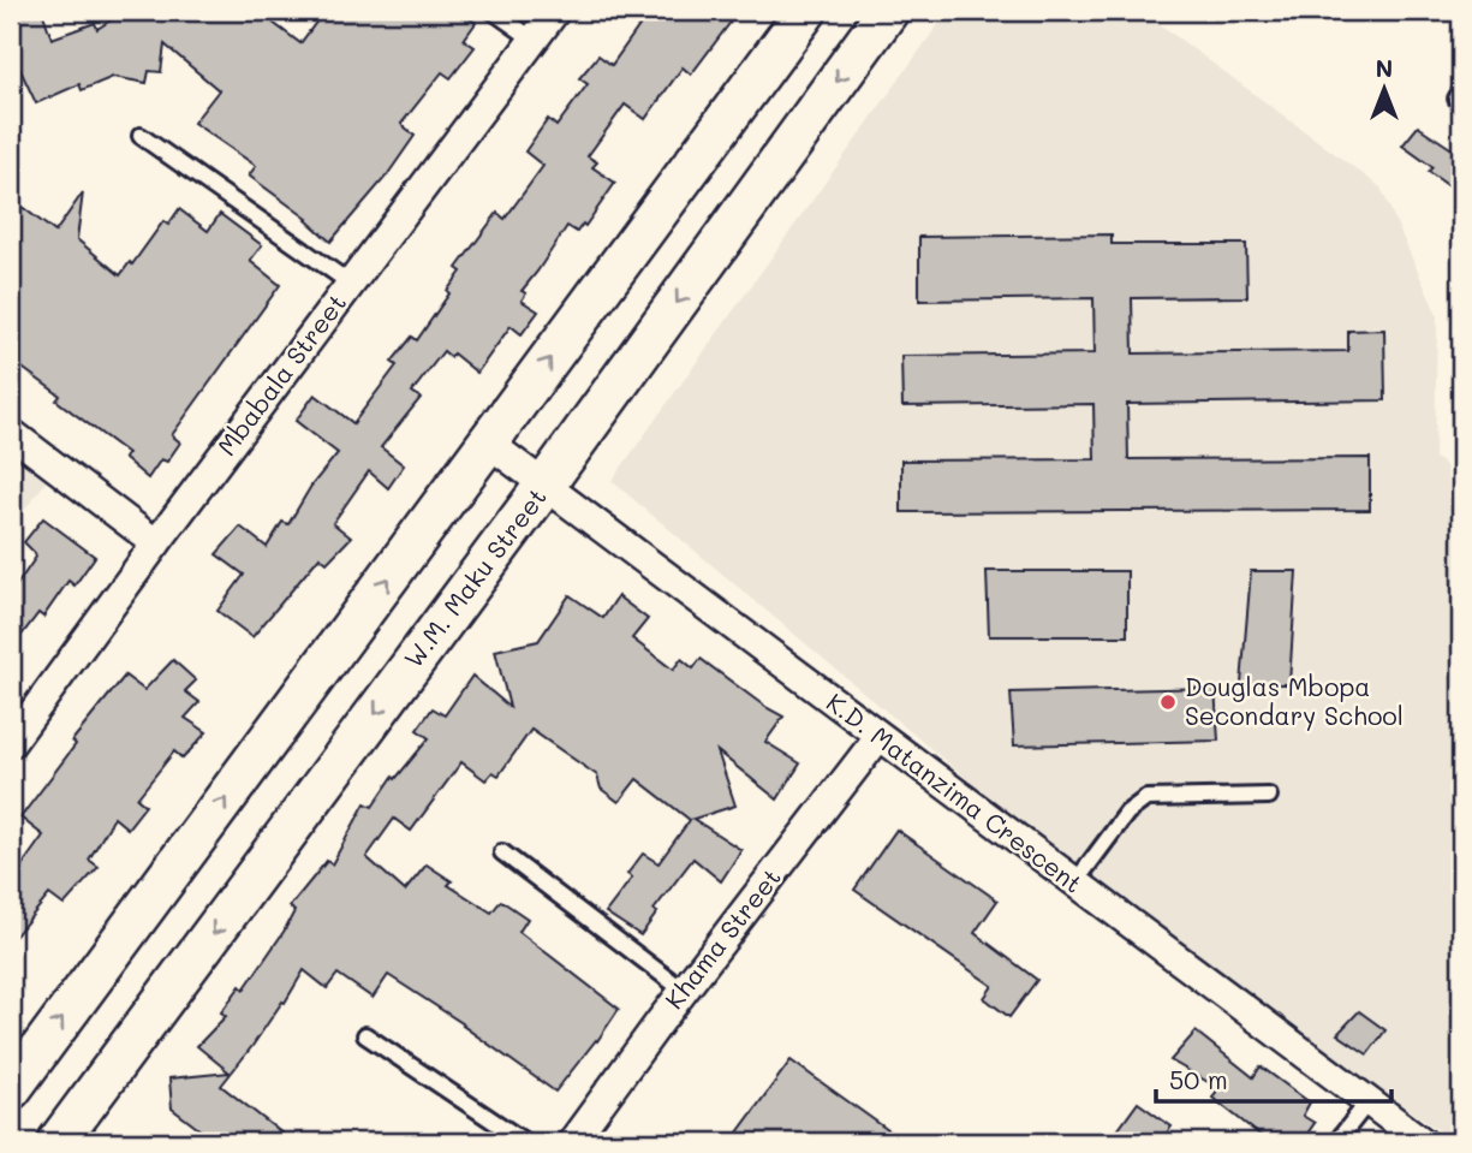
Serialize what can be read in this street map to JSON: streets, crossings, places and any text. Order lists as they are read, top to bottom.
{
  "streets": {
    "street": [
      "Mbabala Street",
      "W.M. Maku Street",
      "K.D. Matanzima Crescent",
      "Khama Street"
    ]
  },
  "crossings": [
    ["W.M. Maku Street", "K.D. Matanzima Crescent"],
    ["K.D. Matanzima Crescent", "Khama Street"]
  ],
  "places": ["Douglas Mbopa Secondary School"],
  "scale_bar": "50 m",
  "north": "top"
}
